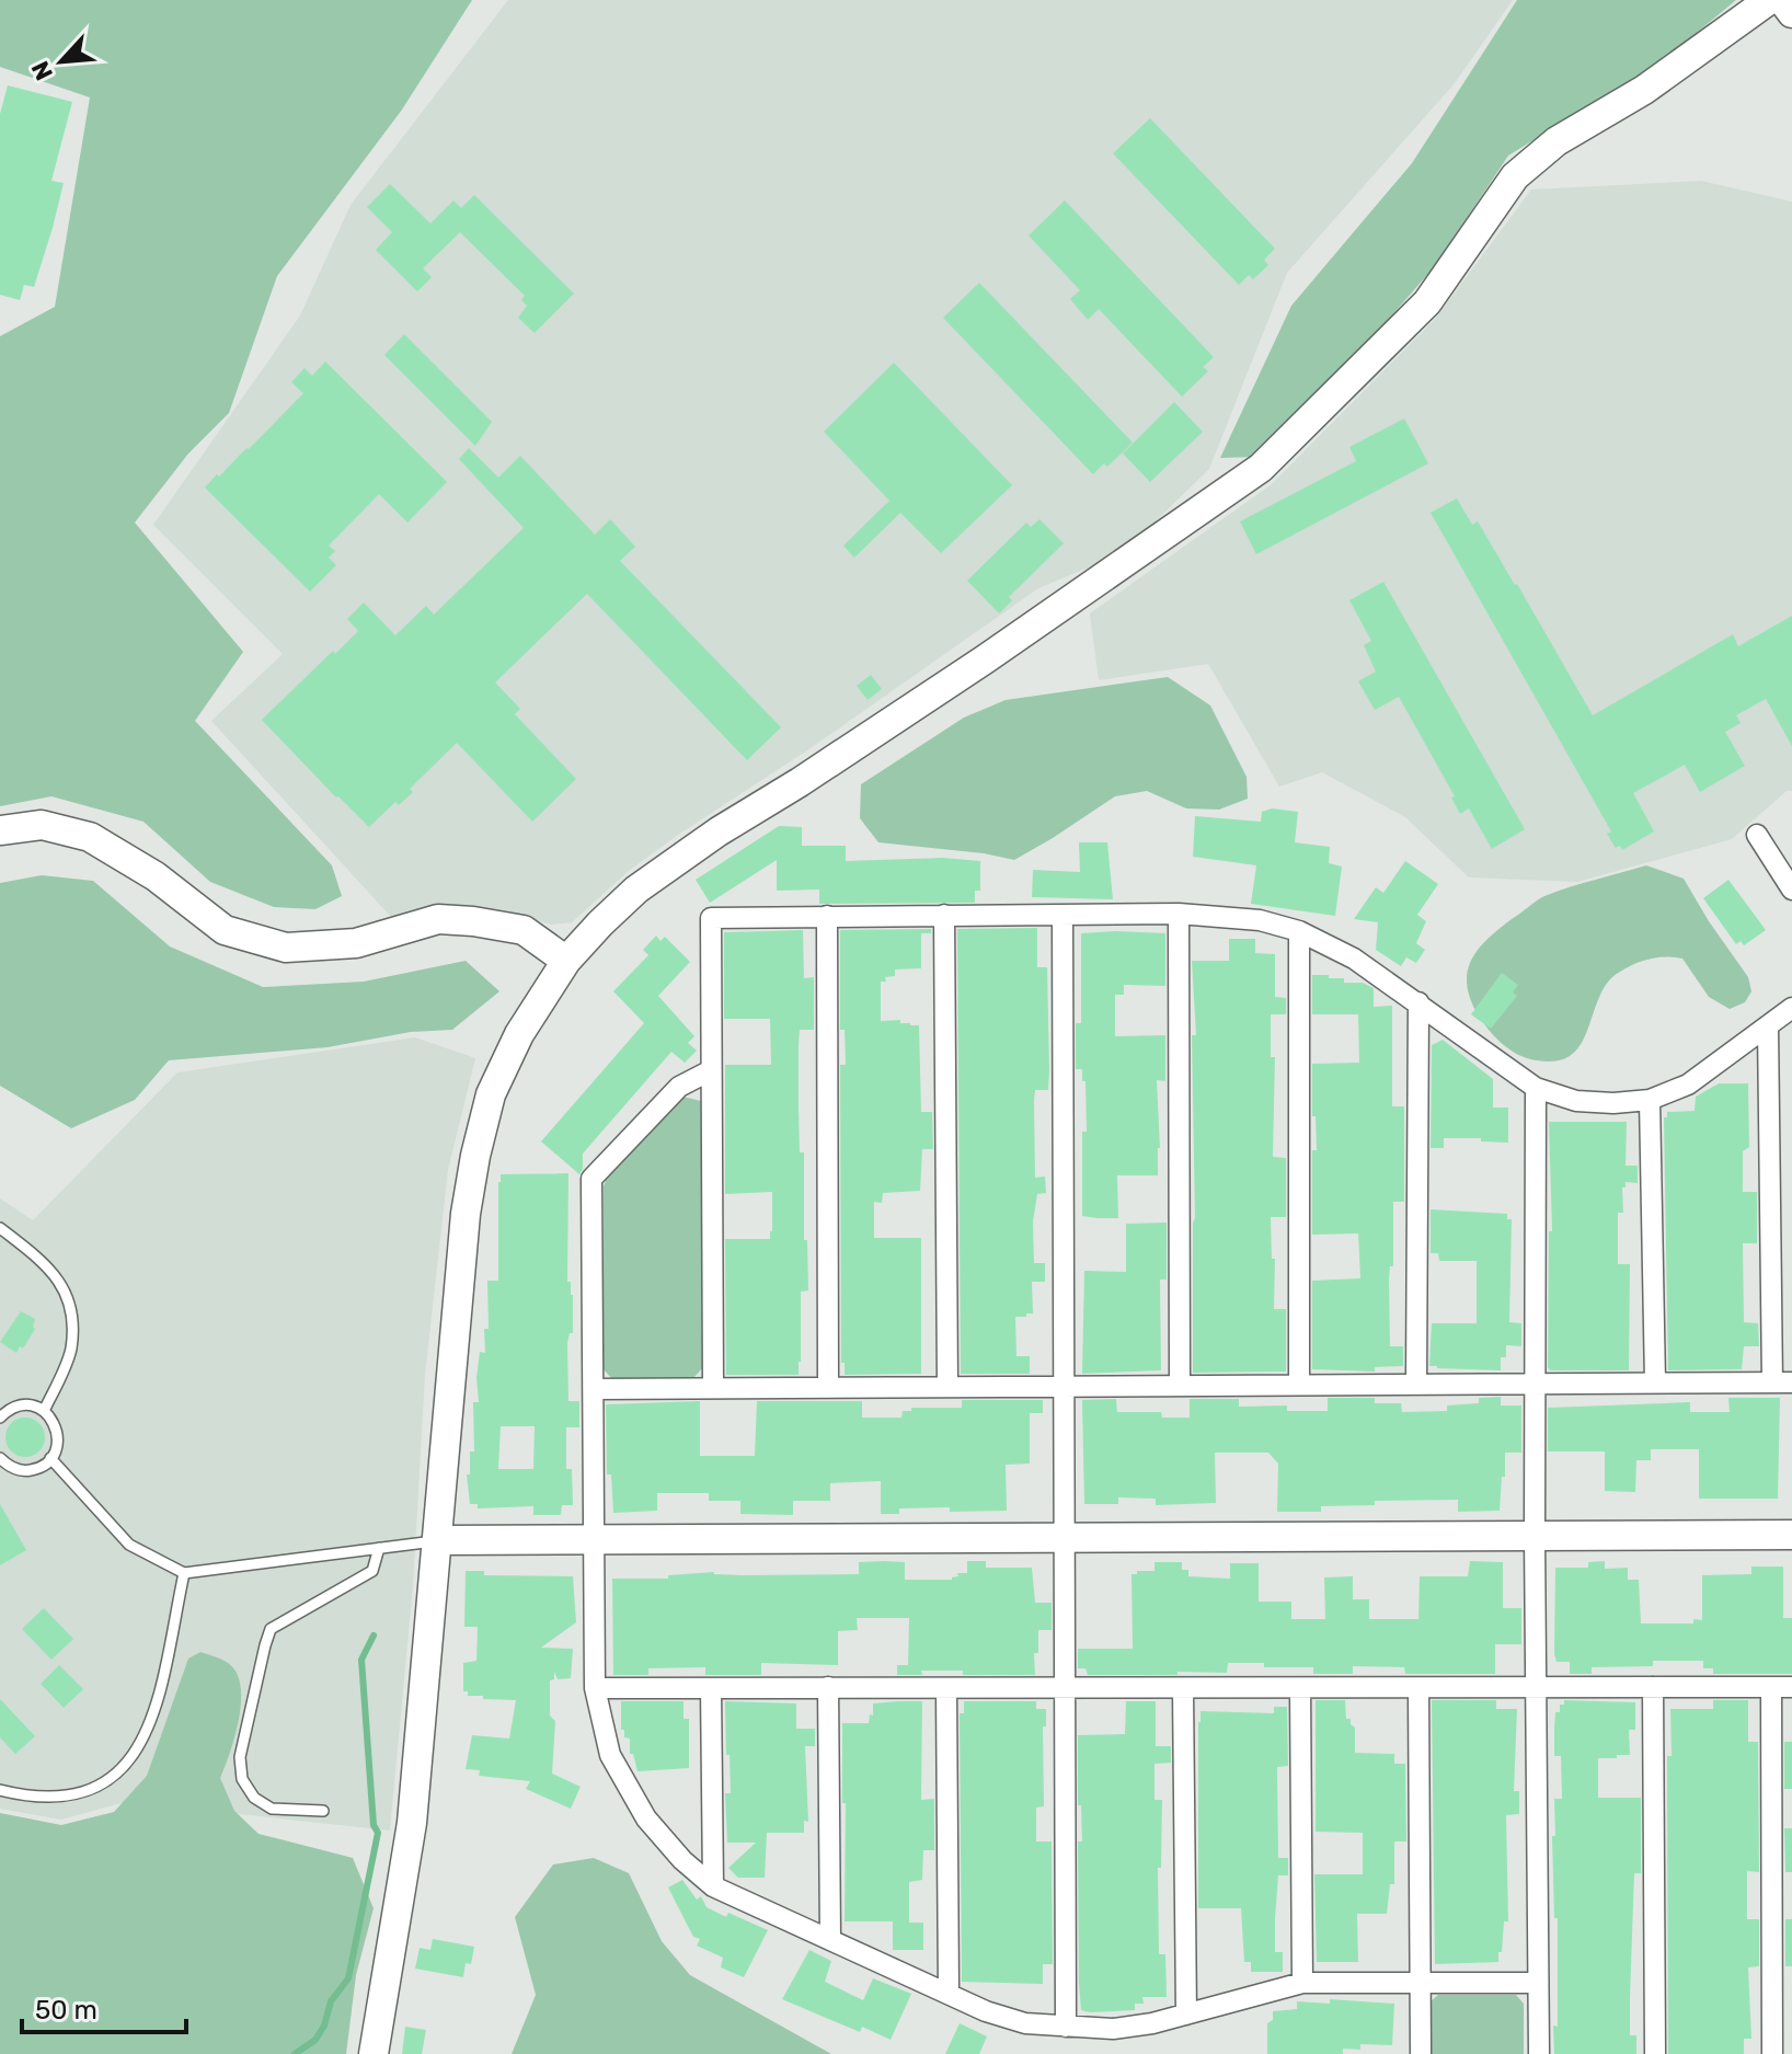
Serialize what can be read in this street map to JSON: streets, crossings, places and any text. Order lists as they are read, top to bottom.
{
  "scale_bar": "50 m",
  "north": "bottom left"
}
